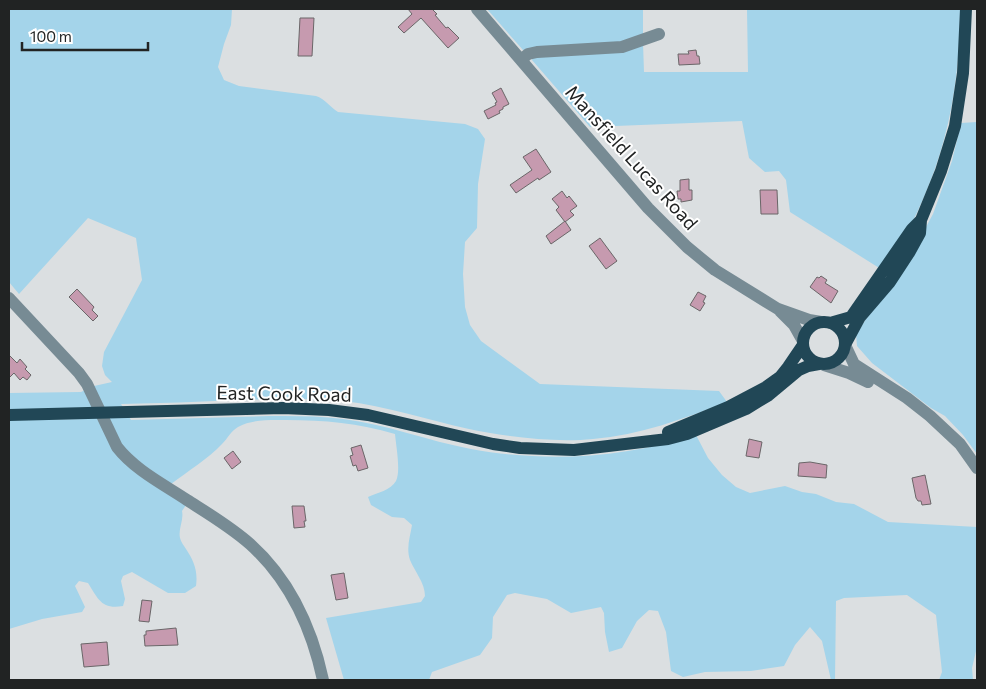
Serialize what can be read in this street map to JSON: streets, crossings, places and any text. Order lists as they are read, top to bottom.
{
  "streets": {
    "main road": ["East Cook Road"],
    "street": ["Mansfield Lucas Road"]
  },
  "crossings": [
    ["Mansfield Lucas Road", "East Cook Road"]
  ],
  "scale_bar": "100 m"
}
